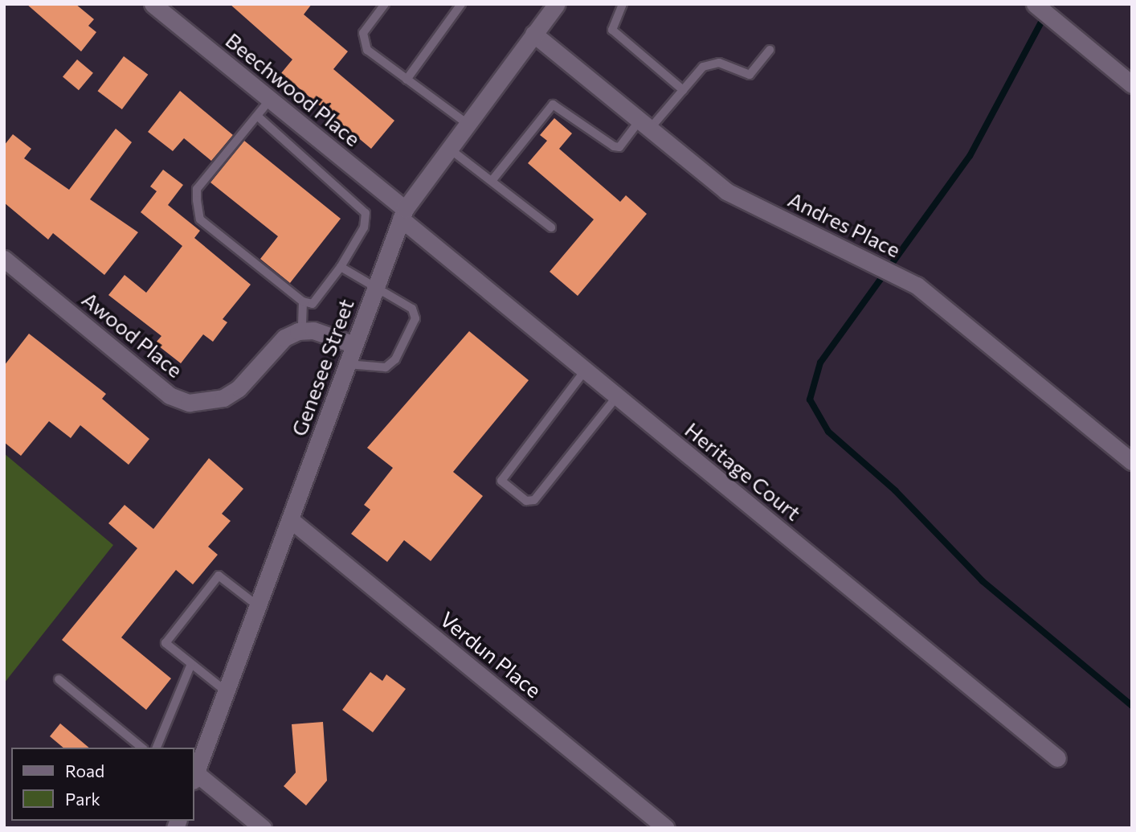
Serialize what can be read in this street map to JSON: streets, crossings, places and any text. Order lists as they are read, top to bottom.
{
  "streets": {
    "street": [
      "Beechwood Place",
      "Andres Place",
      "Awood Place",
      "Genesee Street",
      "Heritage Court",
      "Verdun Place"
    ]
  },
  "crossings": [
    ["Beechwood Place", "Genesee Street"],
    ["Beechwood Place", "Heritage Court"],
    ["Andres Place", "Genesee Street"],
    ["Genesee Street", "Heritage Court"],
    ["Genesee Street", "Verdun Place"]
  ],
  "legend": ["Road", "Park"]
}
